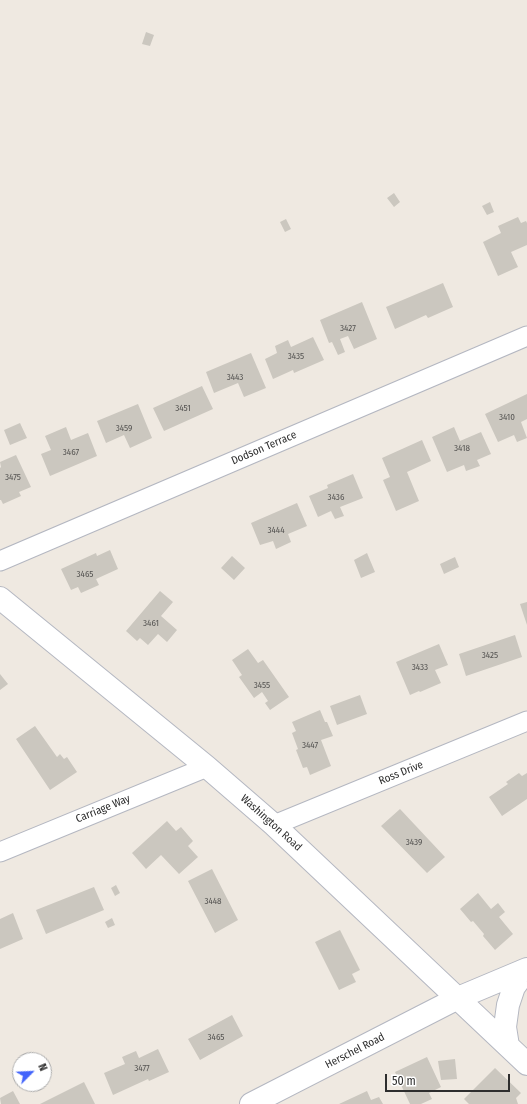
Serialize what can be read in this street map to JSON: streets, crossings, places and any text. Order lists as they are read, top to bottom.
{
  "streets": {
    "street": [
      "Dodson Terrace",
      "Ross Drive",
      "Carriage Way",
      "Washington Road",
      "Herschel Road"
    ]
  },
  "crossings": [
    ["Ross Drive", "Washington Road"],
    ["Carriage Way", "Washington Road"],
    ["Washington Road", "Herschel Road"]
  ],
  "house_numbers": [
    "3427",
    "3435",
    "3443",
    "3451",
    "3410",
    "3459",
    "3418",
    "3467",
    "3475",
    "3436",
    "3444",
    "3465",
    "3461",
    "3425",
    "3433",
    "3455",
    "3447",
    "3439",
    "3448",
    "3465",
    "3477"
  ],
  "scale_bar": "50 m",
  "north": "top right"
}
